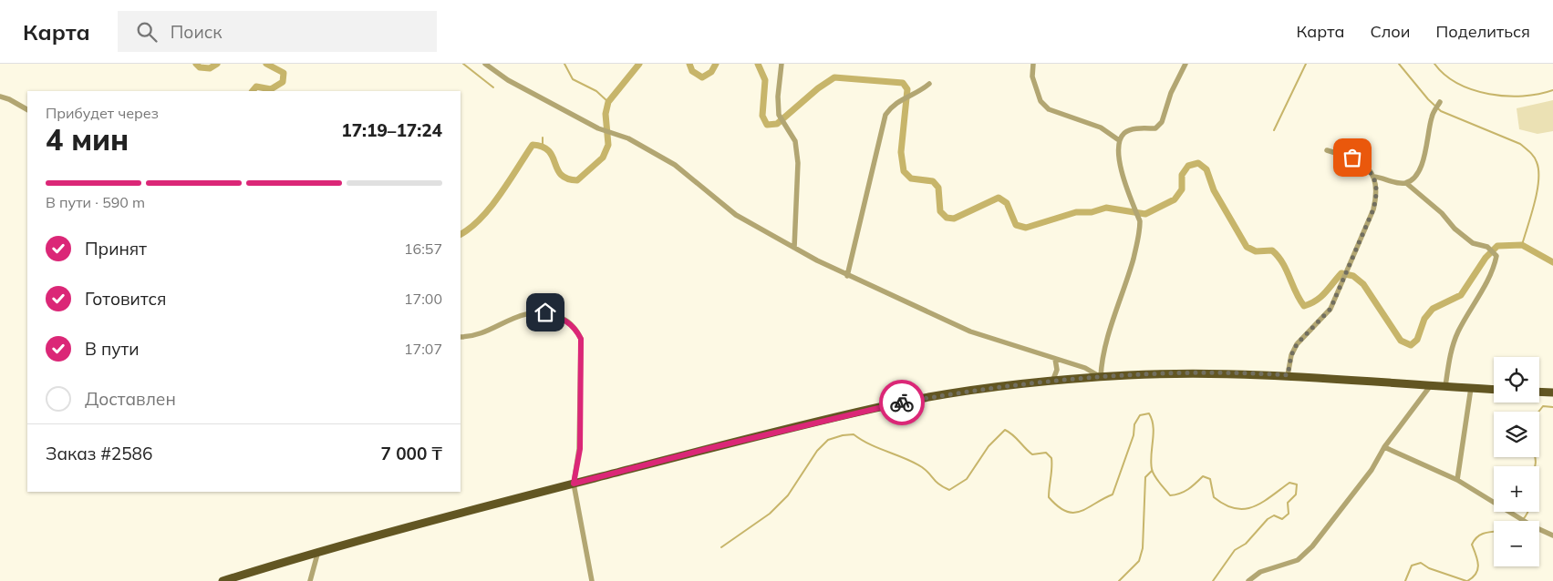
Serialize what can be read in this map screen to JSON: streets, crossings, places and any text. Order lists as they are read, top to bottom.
{
  "page": {
    "header": "Карта",
    "search": "Поиск",
    "nav": ["Карта", "Слои", "Поделиться"],
    "heading": ["4 мин", "Прибудет через", "17:19–17:24"],
    "panel": ["Заказ #2586", "7 000 ₸"],
    "bar": "В пути · 590 m",
    "list": [
      ["Принят", "16:57"],
      ["Готовится", "17:00"],
      ["В пути", "17:07"],
      "Доставлен"
    ],
    "map_buttons": ["+", "−"]
  }
}
